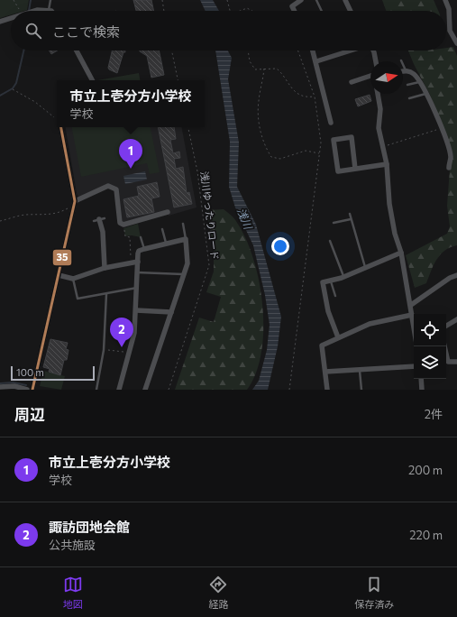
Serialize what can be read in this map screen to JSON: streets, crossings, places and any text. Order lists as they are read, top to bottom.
{
  "streets": {
    "path": ["浅川ゆったりロード"]
  },
  "water": ["浅川"],
  "lines": ["transit line 35"],
  "scale_bar": "100 m",
  "north": "right",
  "page": {
    "search": "ここで検索",
    "popup": ["市立上壱分方小学校", "学校"],
    "pins": ["1", "2"],
    "scale": "100 m",
    "heading": ["周辺", "2件"],
    "list": [
      {
        "mark": "1",
        "name": "市立上壱分方小学校",
        "note": "学校",
        "value": "200 m"
      },
      {
        "mark": "2",
        "name": "諏訪団地会館",
        "note": "公共施設",
        "value": "220 m"
      }
    ],
    "nav": ["地図", "経路", "保存済み"]
  }
}
